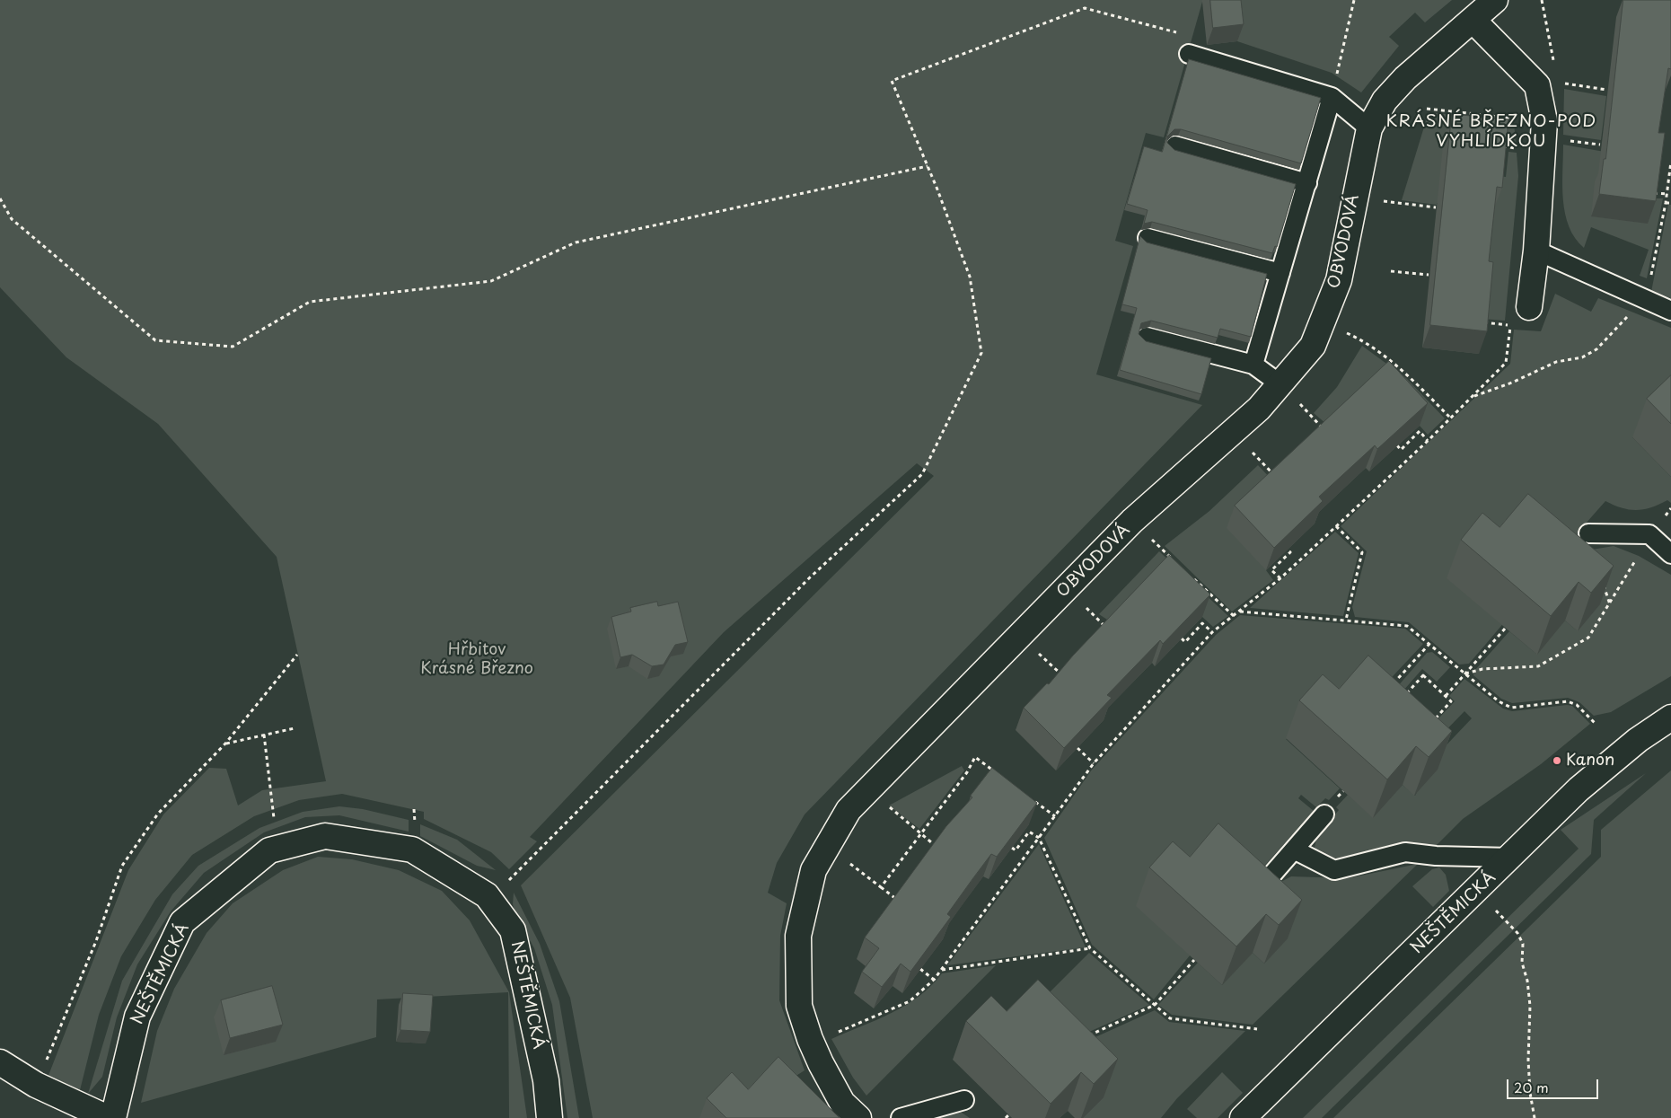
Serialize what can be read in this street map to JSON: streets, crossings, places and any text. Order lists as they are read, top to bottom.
{
  "streets": {
    "street": ["OBVODOVÁ", "NEŠTĚMICKÁ"]
  },
  "districts": ["KRÁSNÉ BŘEZNO-POD VYHLÍDKOU"],
  "parks": ["Hřbitov Krásné Březno"],
  "places": ["Kanon"],
  "scale_bar": "20 m"
}
